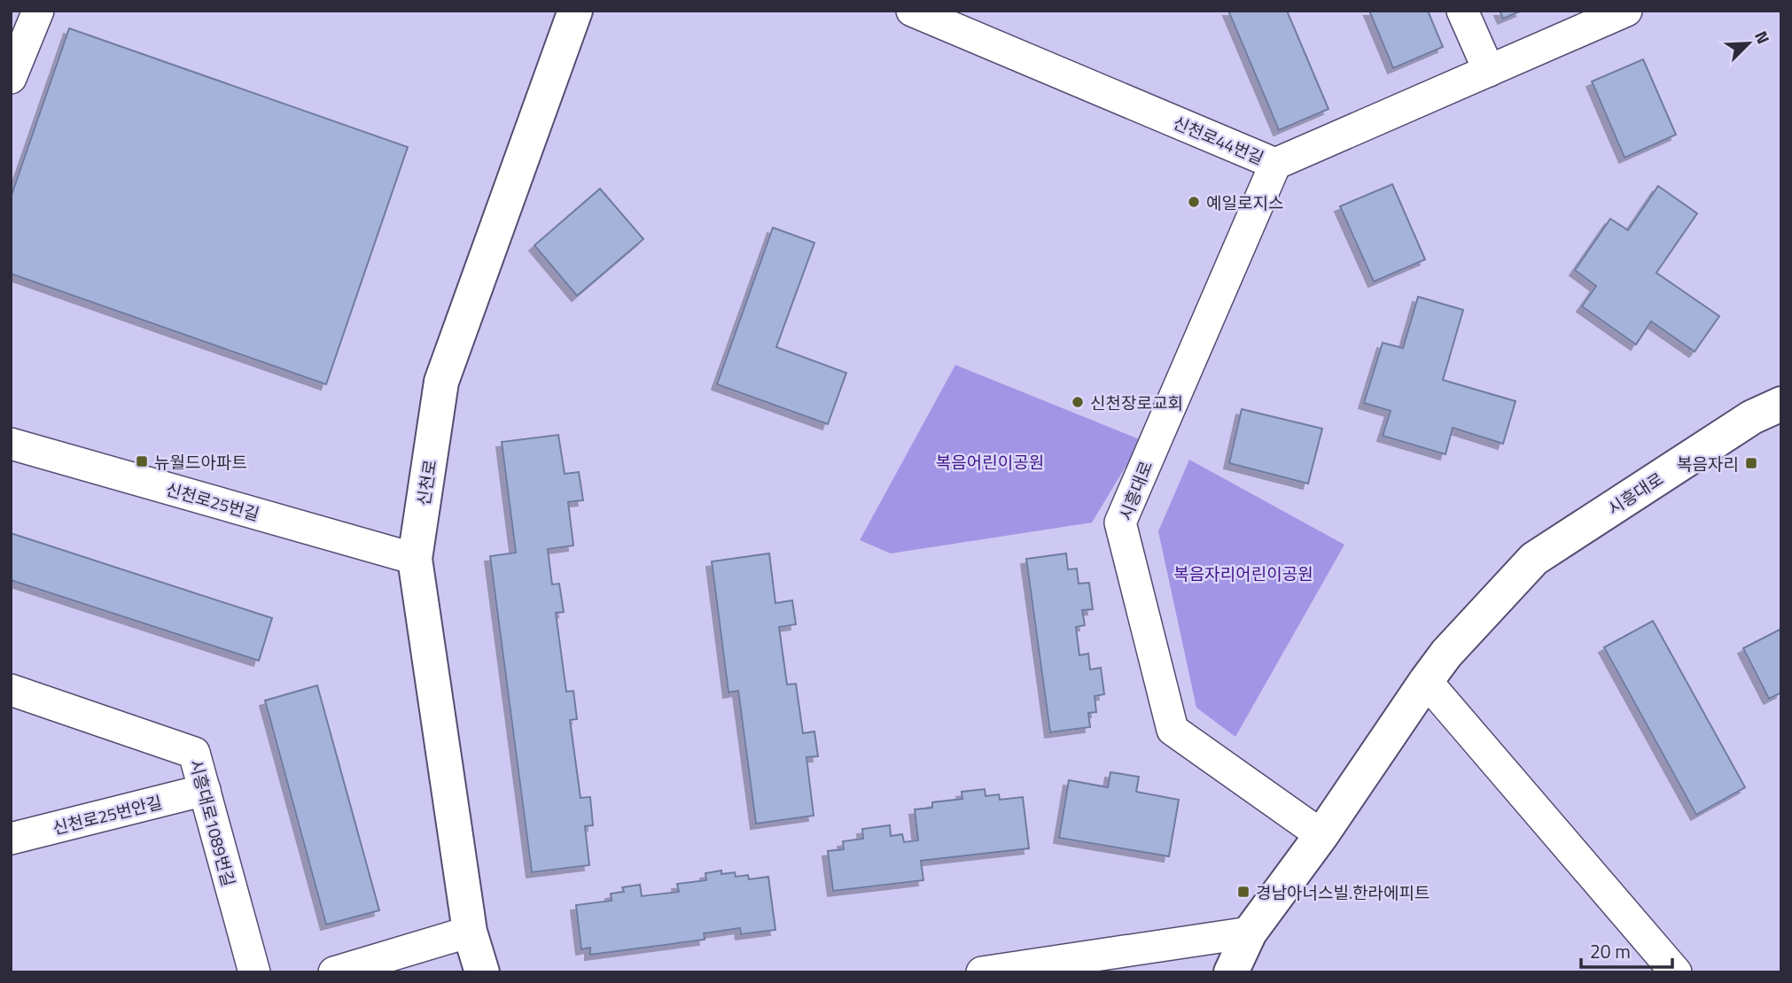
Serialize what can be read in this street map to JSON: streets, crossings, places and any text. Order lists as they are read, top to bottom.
{
  "streets": {
    "street": [
      "신천로44번길",
      "신천로",
      "시흥대로",
      "신천로25번길",
      "신천로25번안길",
      "시흥대로1089번길"
    ]
  },
  "crossings": [
    ["신천로44번길", "시흥대로"],
    ["신천로", "신천로25번길"],
    ["신천로25번안길", "시흥대로1089번길"]
  ],
  "parks": ["복음어린이공원", "복음자리어린이공원"],
  "places": {
    "other": ["예일로지스", "신천장로교회"],
    "transit": ["뉴월드아파트", "복음자리", "경남아너스빌.한라에피트"]
  },
  "scale_bar": "20 m",
  "north": "top right"
}
